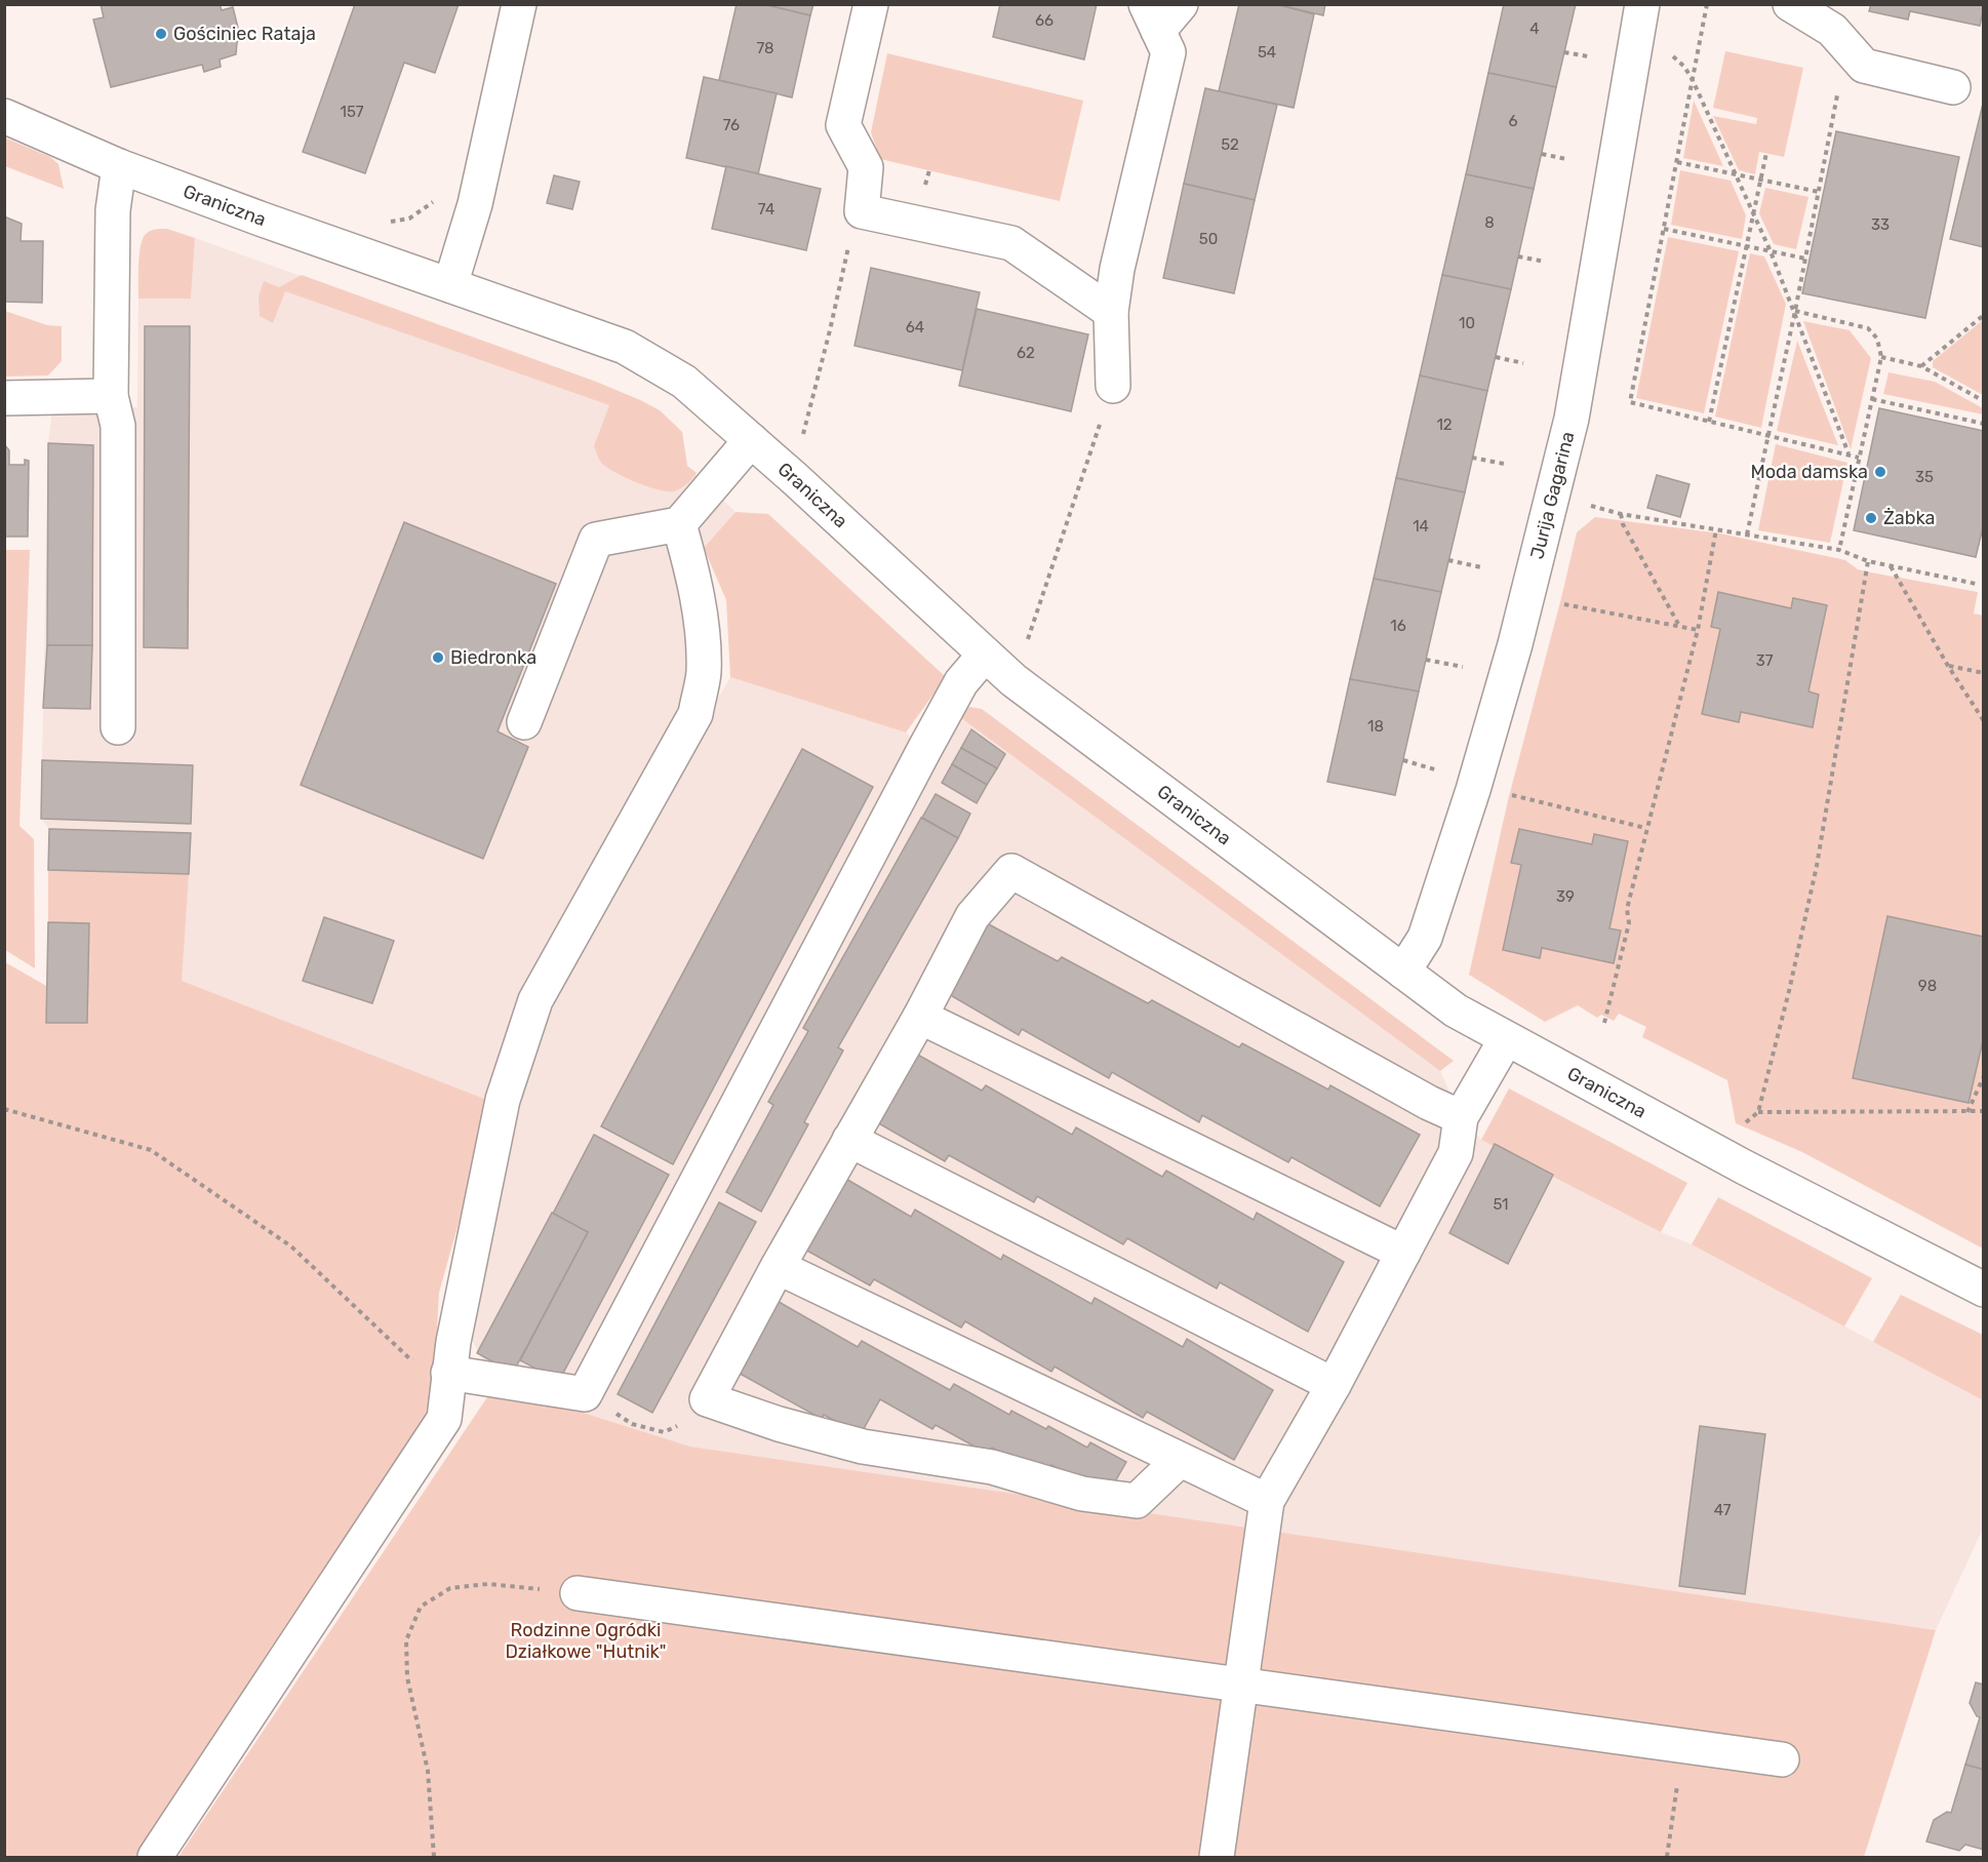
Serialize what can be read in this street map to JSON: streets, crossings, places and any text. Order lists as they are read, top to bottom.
{
  "streets": {
    "street": ["Graniczna", "Jurija Gagarina"]
  },
  "crossings": [
    ["Graniczna", "Jurija Gagarina"]
  ],
  "parks": ["Rodzinne Ogródki Działkowe \"Hutnik\""],
  "places": [
    "Gościniec Rataja",
    "Moda damska",
    "Żabka",
    "Biedronka"
  ],
  "house_numbers": [
    "66",
    "4",
    "78",
    "54",
    "157",
    "6",
    "76",
    "52",
    "74",
    "8",
    "33",
    "50",
    "10",
    "64",
    "62",
    "12",
    "35",
    "14",
    "16",
    "37",
    "18",
    "39",
    "98",
    "51",
    "47"
  ]
}
